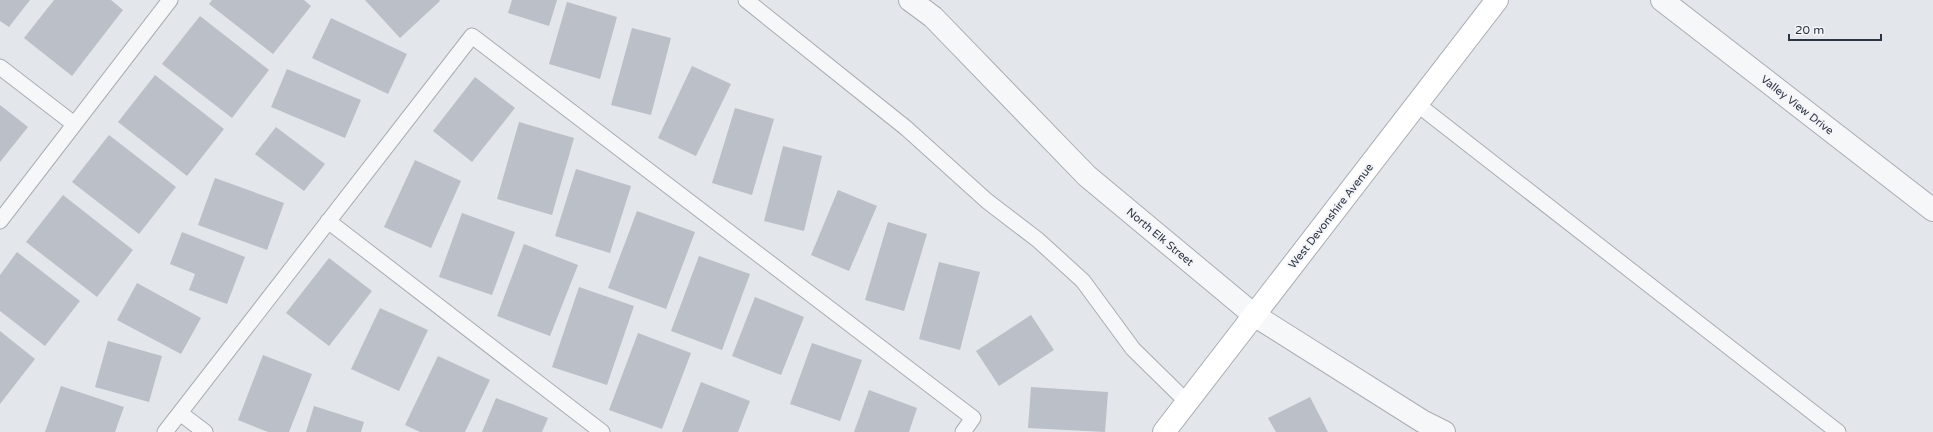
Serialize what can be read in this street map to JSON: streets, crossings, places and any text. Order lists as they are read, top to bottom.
{
  "streets": {
    "street": ["Valley View Drive", "West Devonshire Avenue", "North Elk Street"]
  },
  "crossings": [
    ["West Devonshire Avenue", "North Elk Street"]
  ],
  "scale_bar": "20 m"
}
